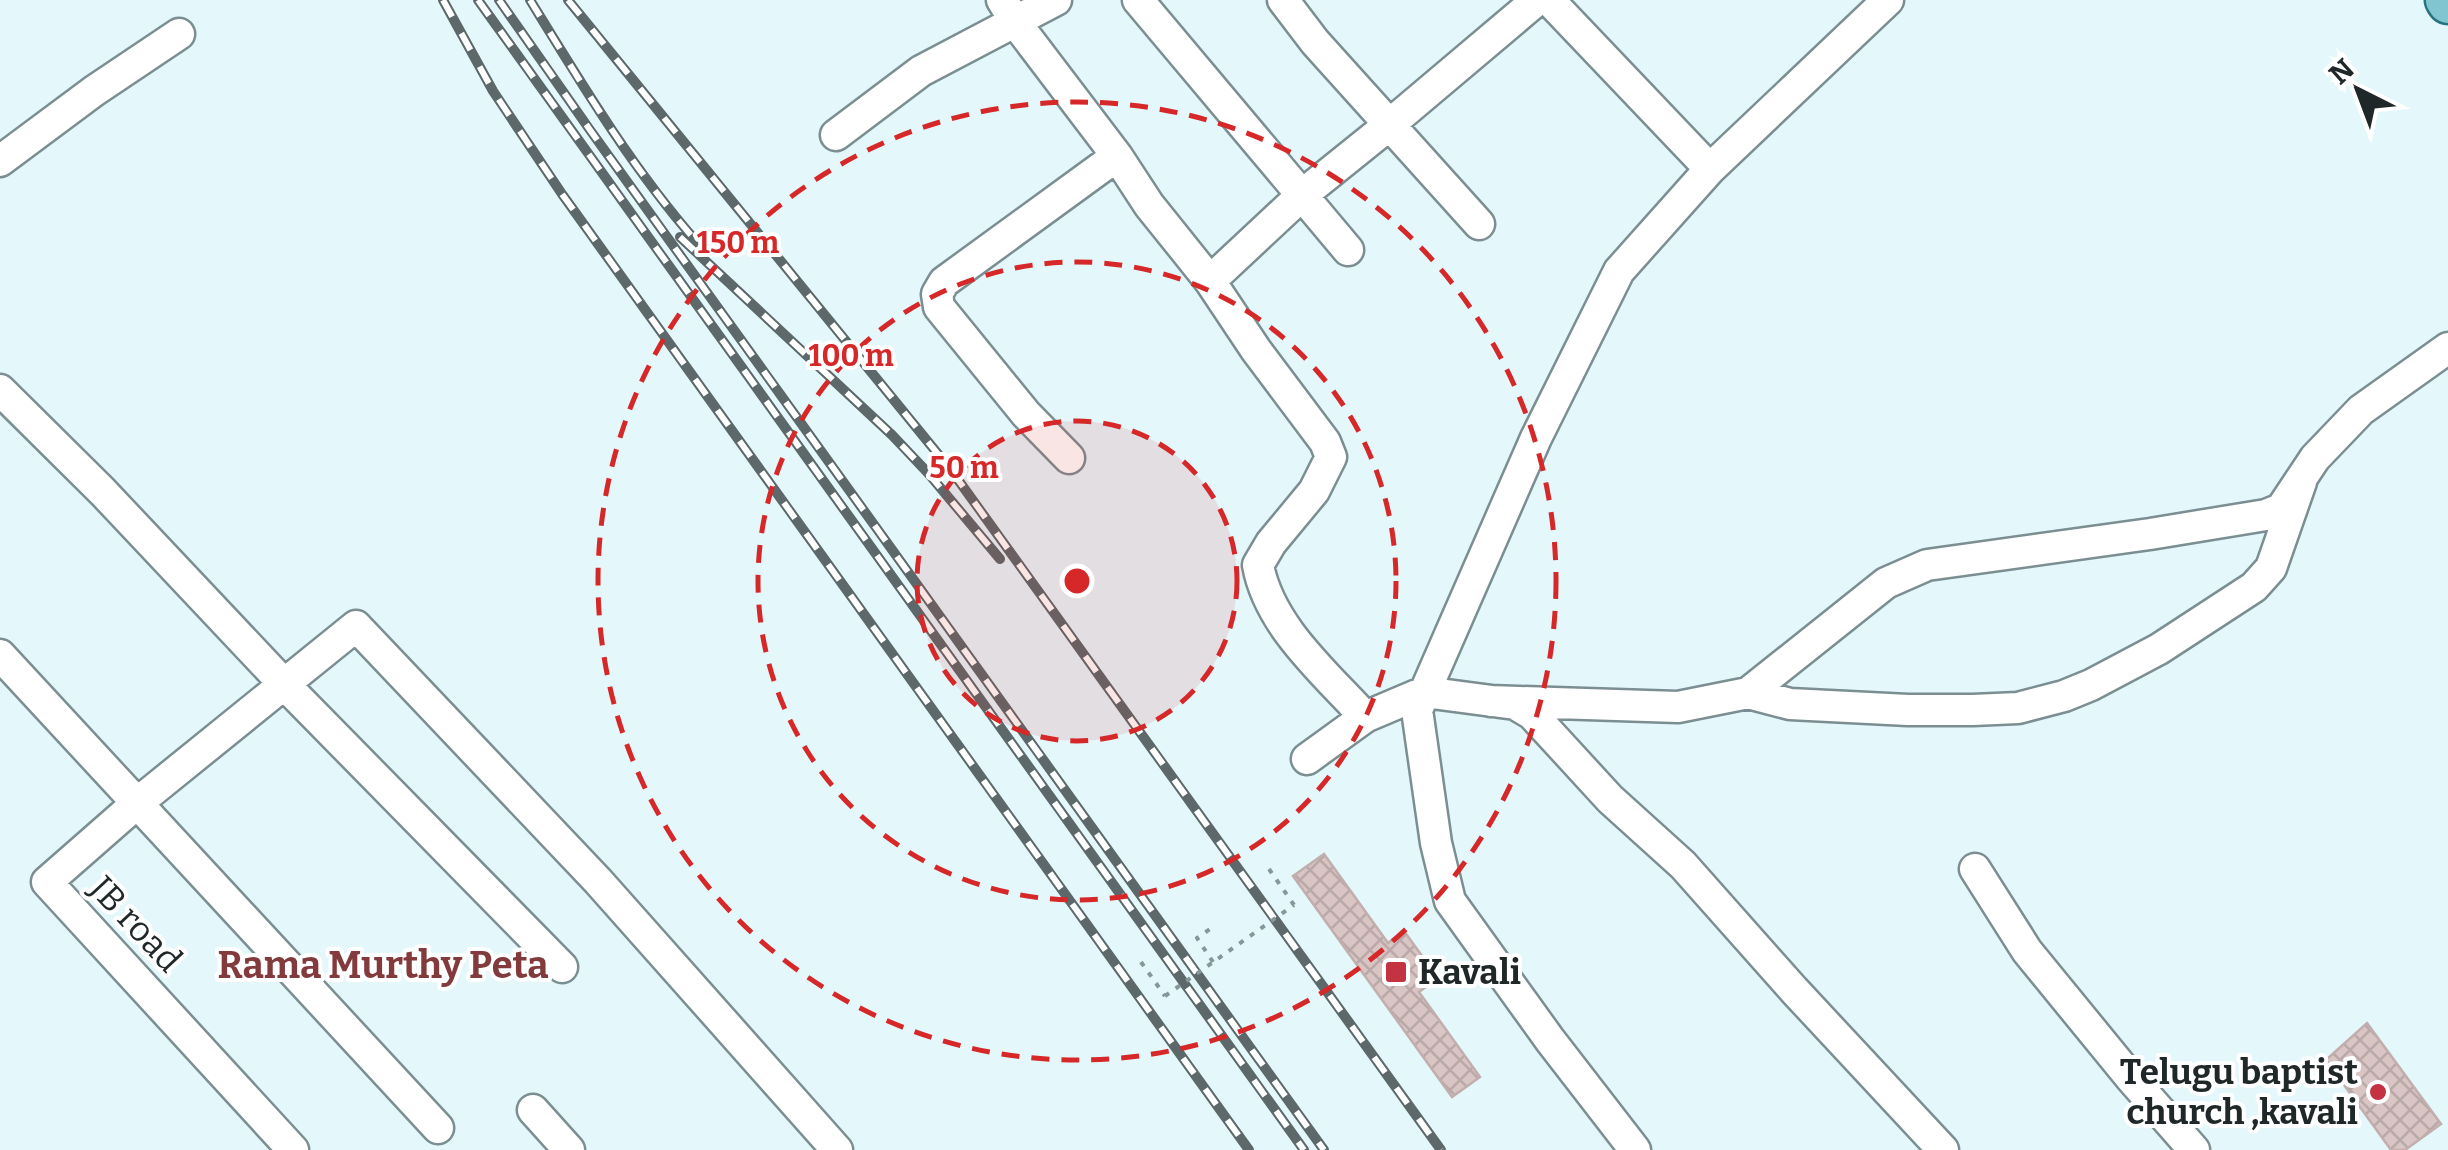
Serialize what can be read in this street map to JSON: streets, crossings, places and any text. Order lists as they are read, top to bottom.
{
  "streets": {
    "street": ["JB road"]
  },
  "districts": ["Rama Murthy Peta"],
  "places": {
    "transit": ["Kavali"],
    "other": ["Telugu baptist church ,kavali"]
  },
  "north": "top left",
  "rings": ["150 m", "100 m", "50 m"]
}
